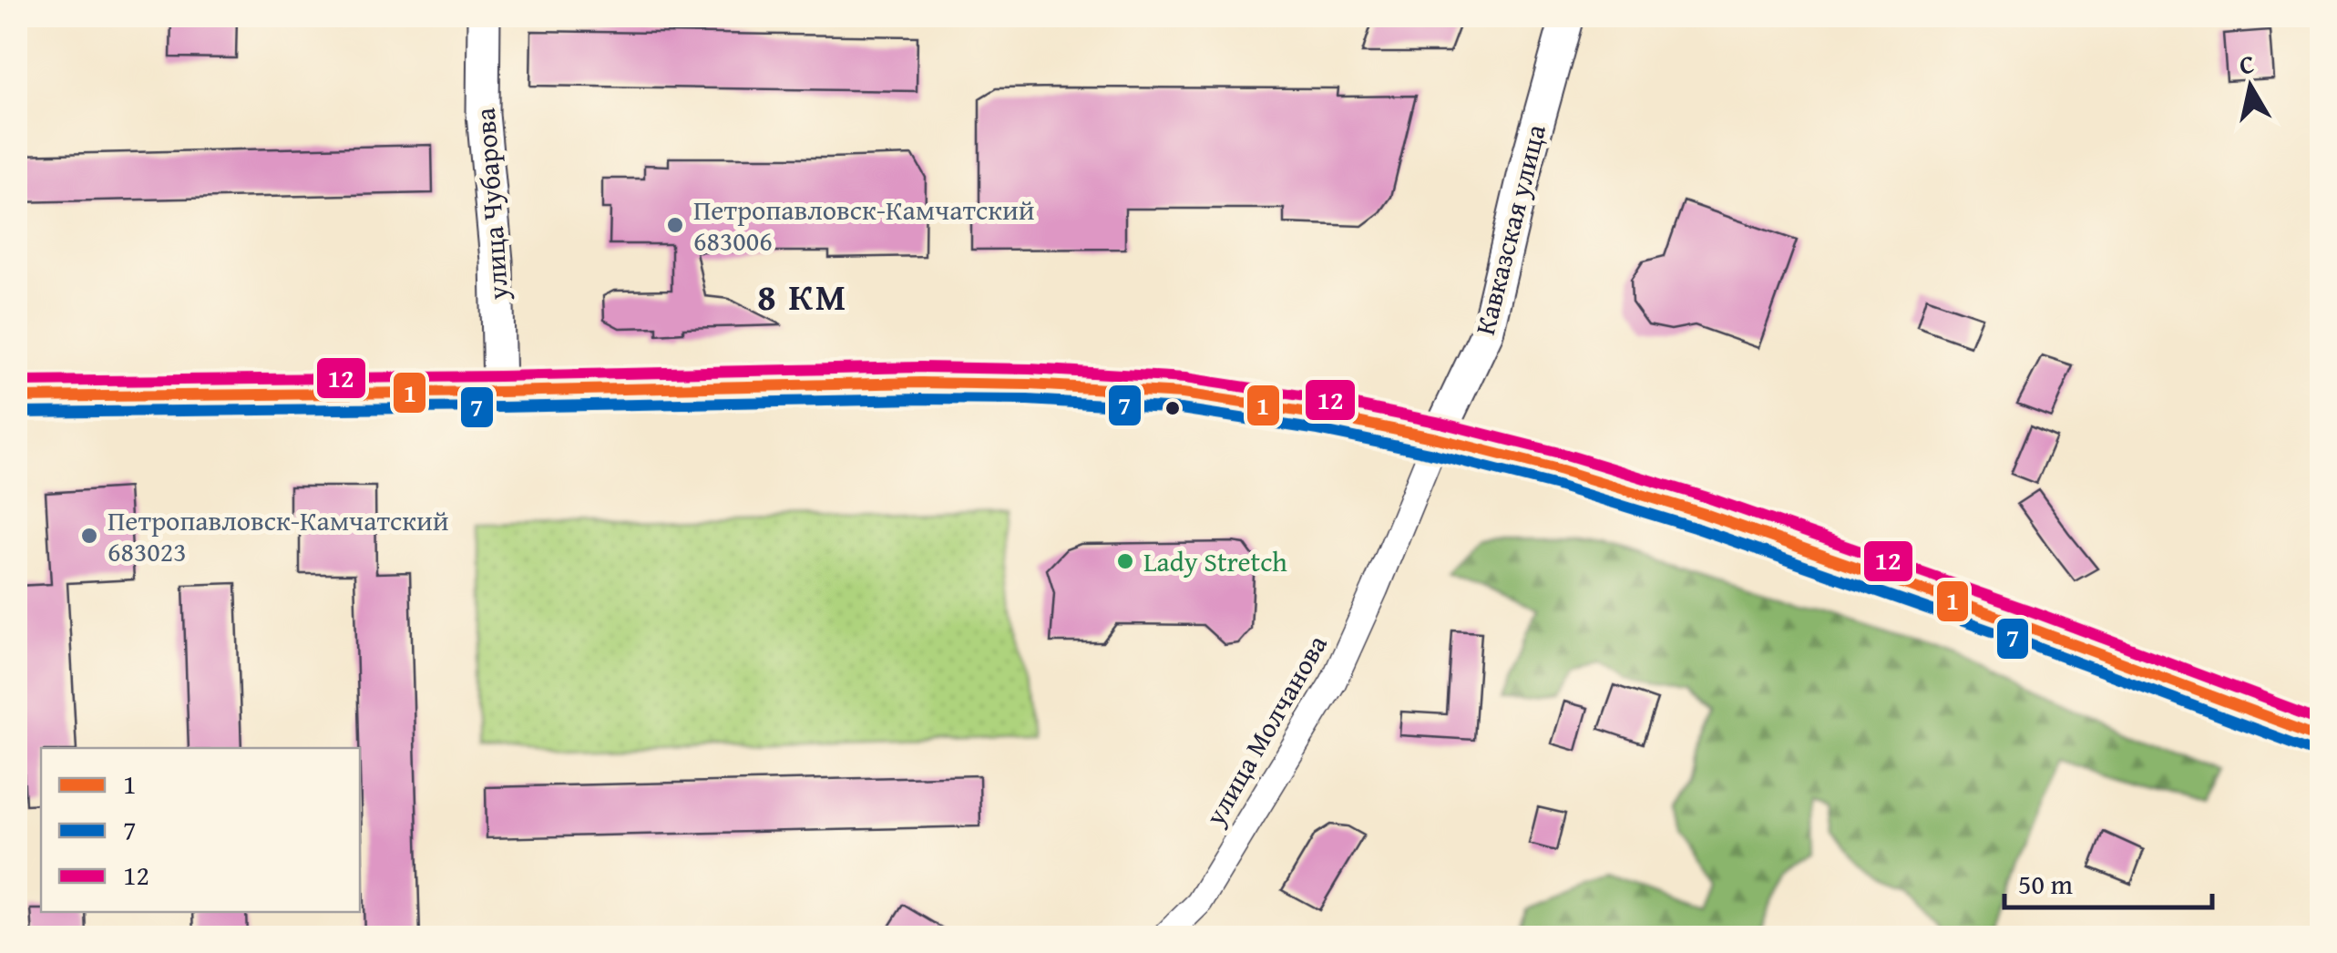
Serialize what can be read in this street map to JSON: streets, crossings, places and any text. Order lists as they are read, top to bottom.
{
  "streets": {
    "street": ["улица Чубарова", "Кавказская улица", "улица Молчанова"]
  },
  "crossings": [
    ["Кавказская улица", "улица Молчанова"]
  ],
  "districts": ["8 КМ"],
  "places": ["Петропавловск-Камчатский 683006", "Петропавловск-Камчатский 683023", "Lady Stretch"],
  "lines": ["transit line 12", "transit line 1", "transit line 7"],
  "legend": ["1", "7", "12"],
  "scale_bar": "50 m",
  "north": "top"
}
